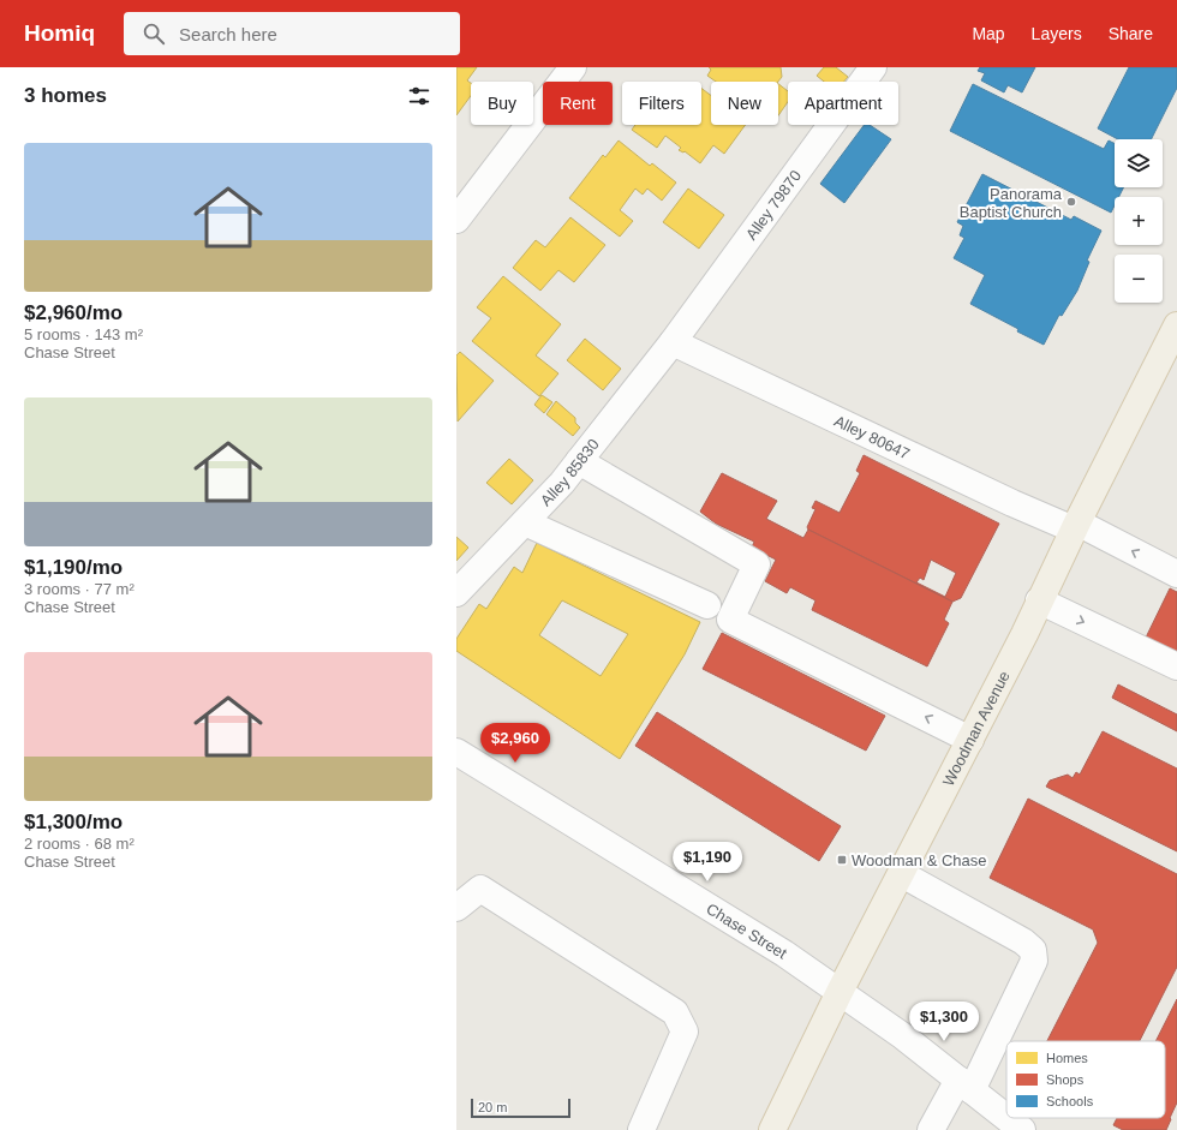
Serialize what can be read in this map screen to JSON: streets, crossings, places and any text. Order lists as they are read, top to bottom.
{
  "streets": {
    "main road": ["Woodman Avenue"],
    "street": [
      "Alley 79870",
      "Alley 80647",
      "Alley 85830",
      "Chase Street"
    ]
  },
  "crossings": [
    ["Alley 79870", "Alley 80647"],
    ["Alley 79870", "Alley 85830"],
    ["Alley 80647", "Alley 85830"],
    ["Alley 80647", "Woodman Avenue"],
    ["Woodman Avenue", "Chase Street"]
  ],
  "places": {
    "other": ["Panorama Baptist Church"],
    "transit": ["Woodman & Chase"]
  },
  "legend": ["Homes", "Shops", "Schools"],
  "scale_bar": "20 m",
  "page": {
    "header": "Homiq",
    "search": "Search here",
    "nav": ["Map", "Layers", "Share"],
    "heading": "3 homes",
    "chip": [
      "Buy",
      "Rent",
      "Filters",
      "New",
      "Apartment"
    ],
    "list": [
      {
        "name": "$2,960/mo",
        "note": "5 rooms · 143 m² · Chase Street"
      },
      {
        "name": "$1,190/mo",
        "note": "3 rooms · 77 m² · Chase Street"
      },
      {
        "name": "$1,300/mo",
        "note": "2 rooms · 68 m² · Chase Street"
      }
    ],
    "map_buttons": ["+", "−"],
    "price": ["$2,960", "$1,190", "$1,300"],
    "scale": "20 m"
  }
}
